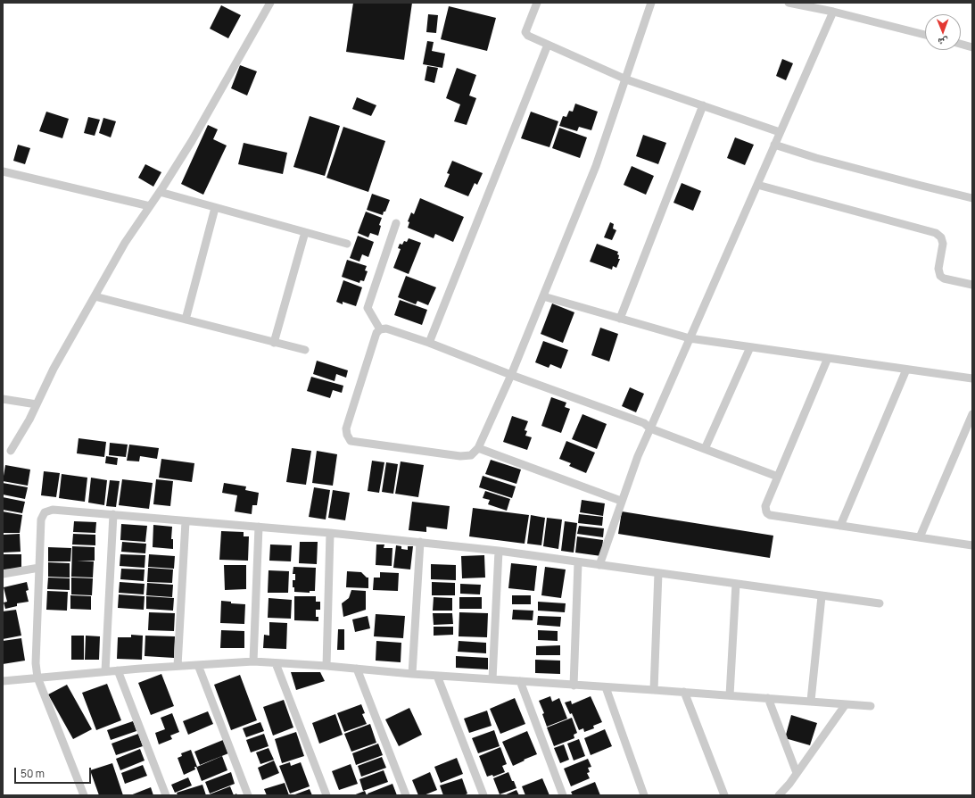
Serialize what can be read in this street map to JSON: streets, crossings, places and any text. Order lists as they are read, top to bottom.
{
  "scale_bar": "50 m",
  "north": "bottom"
}
